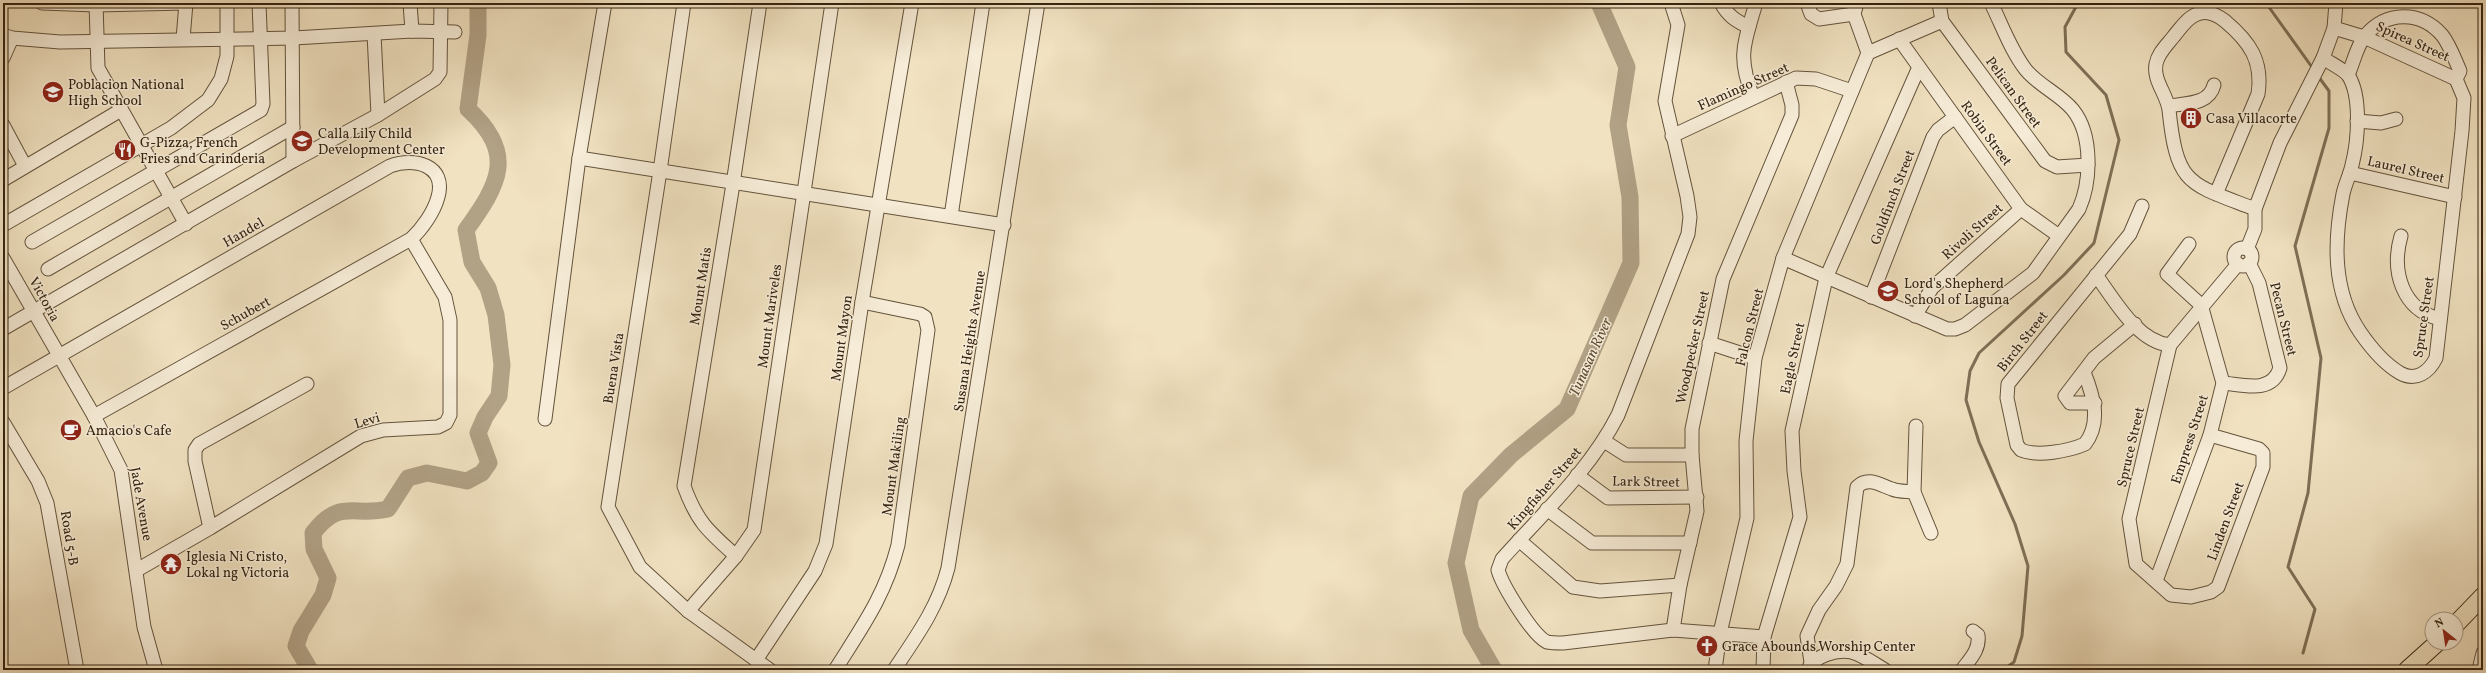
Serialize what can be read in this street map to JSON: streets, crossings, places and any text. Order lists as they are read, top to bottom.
{
  "streets": {
    "street": [
      "Spirea Street",
      "Flamingo Street",
      "Pelican Street",
      "Robin Street",
      "Laurel Street",
      "Goldfinch Street",
      "Rivoli Street",
      "Handel",
      "Mount Matis",
      "Victoria",
      "Schubert",
      "Mount Mariveles",
      "Spruce Street",
      "Pecan Street",
      "Falcon Street",
      "Mount Mayon",
      "Susana Heights Avenue",
      "Birch Street",
      "Woodpecker Street",
      "Eagle Street",
      "Buena Vista",
      "Levi",
      "Empress Street",
      "Mount Makiling",
      "Lark Street",
      "Kingfisher Street",
      "Jade Avenue",
      "Linden Street",
      "Road 5-B"
    ]
  },
  "crossings": [
    ["Spirea Street", "Spruce Street"],
    ["Flamingo Street", "Falcon Street"],
    ["Flamingo Street", "Woodpecker Street"],
    ["Flamingo Street", "Kingfisher Street"],
    ["Robin Street", "Goldfinch Street"],
    ["Robin Street", "Rivoli Street"],
    ["Robin Street", "Eagle Street"],
    ["Laurel Street", "Spruce Street"],
    ["Handel", "Victoria"],
    ["Handel", "Schubert"],
    ["Handel", "Levi"],
    ["Handel", "Jade Avenue"],
    ["Mount Matis", "Mount Mariveles"],
    ["Victoria", "Jade Avenue"],
    ["Schubert", "Levi"],
    ["Schubert", "Jade Avenue"],
    ["Mount Mariveles", "Buena Vista"],
    ["Spruce Street", "Pecan Street"],
    ["Spruce Street", "Empress Street"],
    ["Spruce Street", "Linden Street"],
    ["Pecan Street", "Empress Street"],
    ["Falcon Street", "Kingfisher Street"],
    ["Mount Mayon", "Buena Vista"],
    ["Mount Mayon", "Mount Makiling"],
    ["Woodpecker Street", "Lark Street"],
    ["Woodpecker Street", "Kingfisher Street"],
    ["Eagle Street", "Kingfisher Street"],
    ["Levi", "Jade Avenue"],
    ["Empress Street", "Linden Street"],
    ["Lark Street", "Kingfisher Street"]
  ],
  "water": ["Tunasan River"],
  "places": {
    "school or university": ["Poblacion National High School", "Calla Lily Child Development Center", "Lord's Shepherd School of Laguna"],
    "building": ["Casa Villacorte"],
    "restaurant": ["G-Pizza, French Fries and Carinderia"],
    "cafe": ["Amacio's Cafe"],
    "temple": ["Iglesia Ni Cristo, Lokal ng Victoria"],
    "church": ["Grace Abounds Worship Center"]
  },
  "north": "top left"
}
